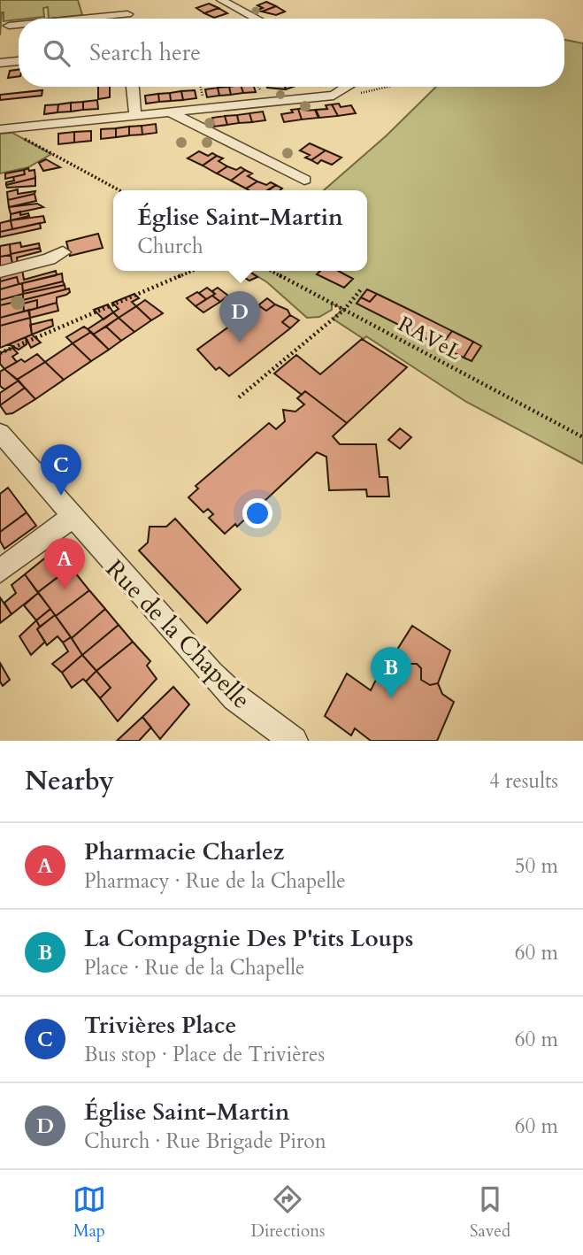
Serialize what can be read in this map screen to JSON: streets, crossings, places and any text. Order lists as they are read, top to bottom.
{
  "streets": {
    "street": ["Rue de la Chapelle"],
    "path": ["RAVeL"]
  },
  "page": {
    "search": "Search here",
    "popup": ["Église Saint-Martin", "Church"],
    "pins": [
      "D",
      "C",
      "A",
      "B"
    ],
    "heading": ["Nearby", "4 results"],
    "list": [
      {
        "mark": "A",
        "name": "Pharmacie Charlez",
        "note": "Pharmacy · Rue de la Chapelle",
        "value": "50 m"
      },
      {
        "mark": "B",
        "name": "La Compagnie Des P'tits Loups",
        "note": "Place · Rue de la Chapelle",
        "value": "60 m"
      },
      {
        "mark": "C",
        "name": "Trivières Place",
        "note": "Bus stop · Place de Trivières",
        "value": "60 m"
      },
      {
        "mark": "D",
        "name": "Église Saint-Martin",
        "note": "Church · Rue Brigade Piron",
        "value": "60 m"
      }
    ],
    "nav": ["Map", "Directions", "Saved"]
  }
}
